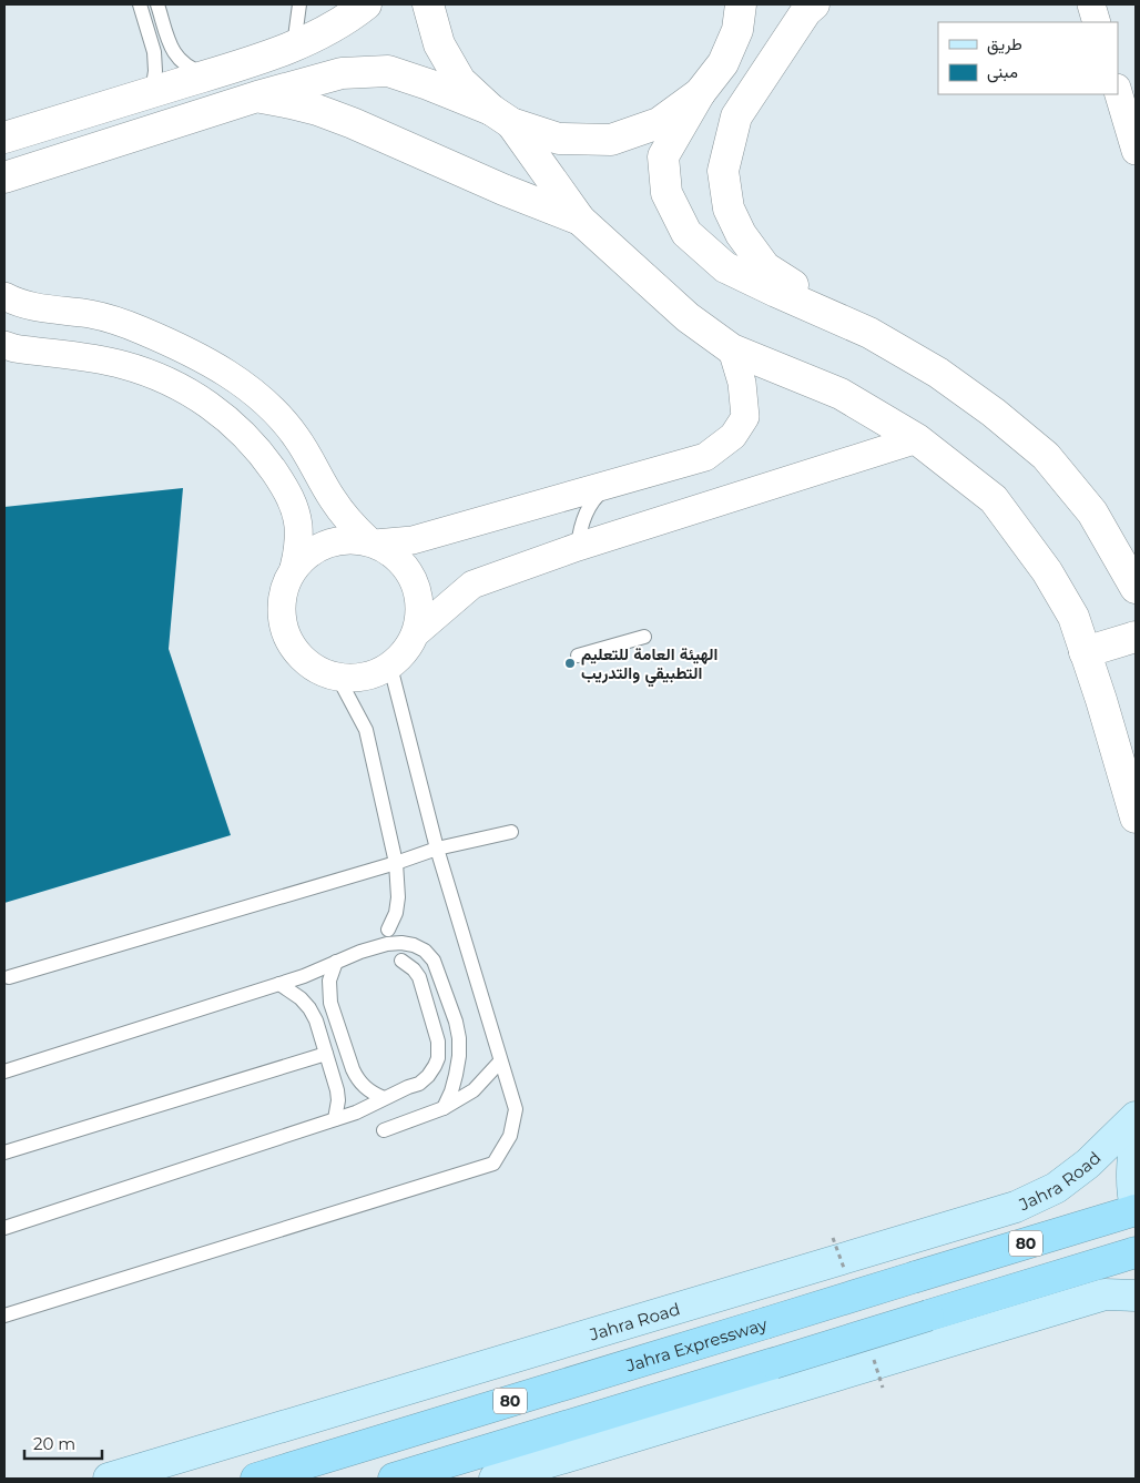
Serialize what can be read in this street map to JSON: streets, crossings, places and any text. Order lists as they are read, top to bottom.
{
  "streets": {
    "highway": ["80", "Jahra Expressway"],
    "main road": ["Jahra Road"]
  },
  "places": ["الهيئة العامة للتعليم التطبيقي والتدريب"],
  "legend": ["طريق", "مبنى"],
  "scale_bar": "20 m"
}
